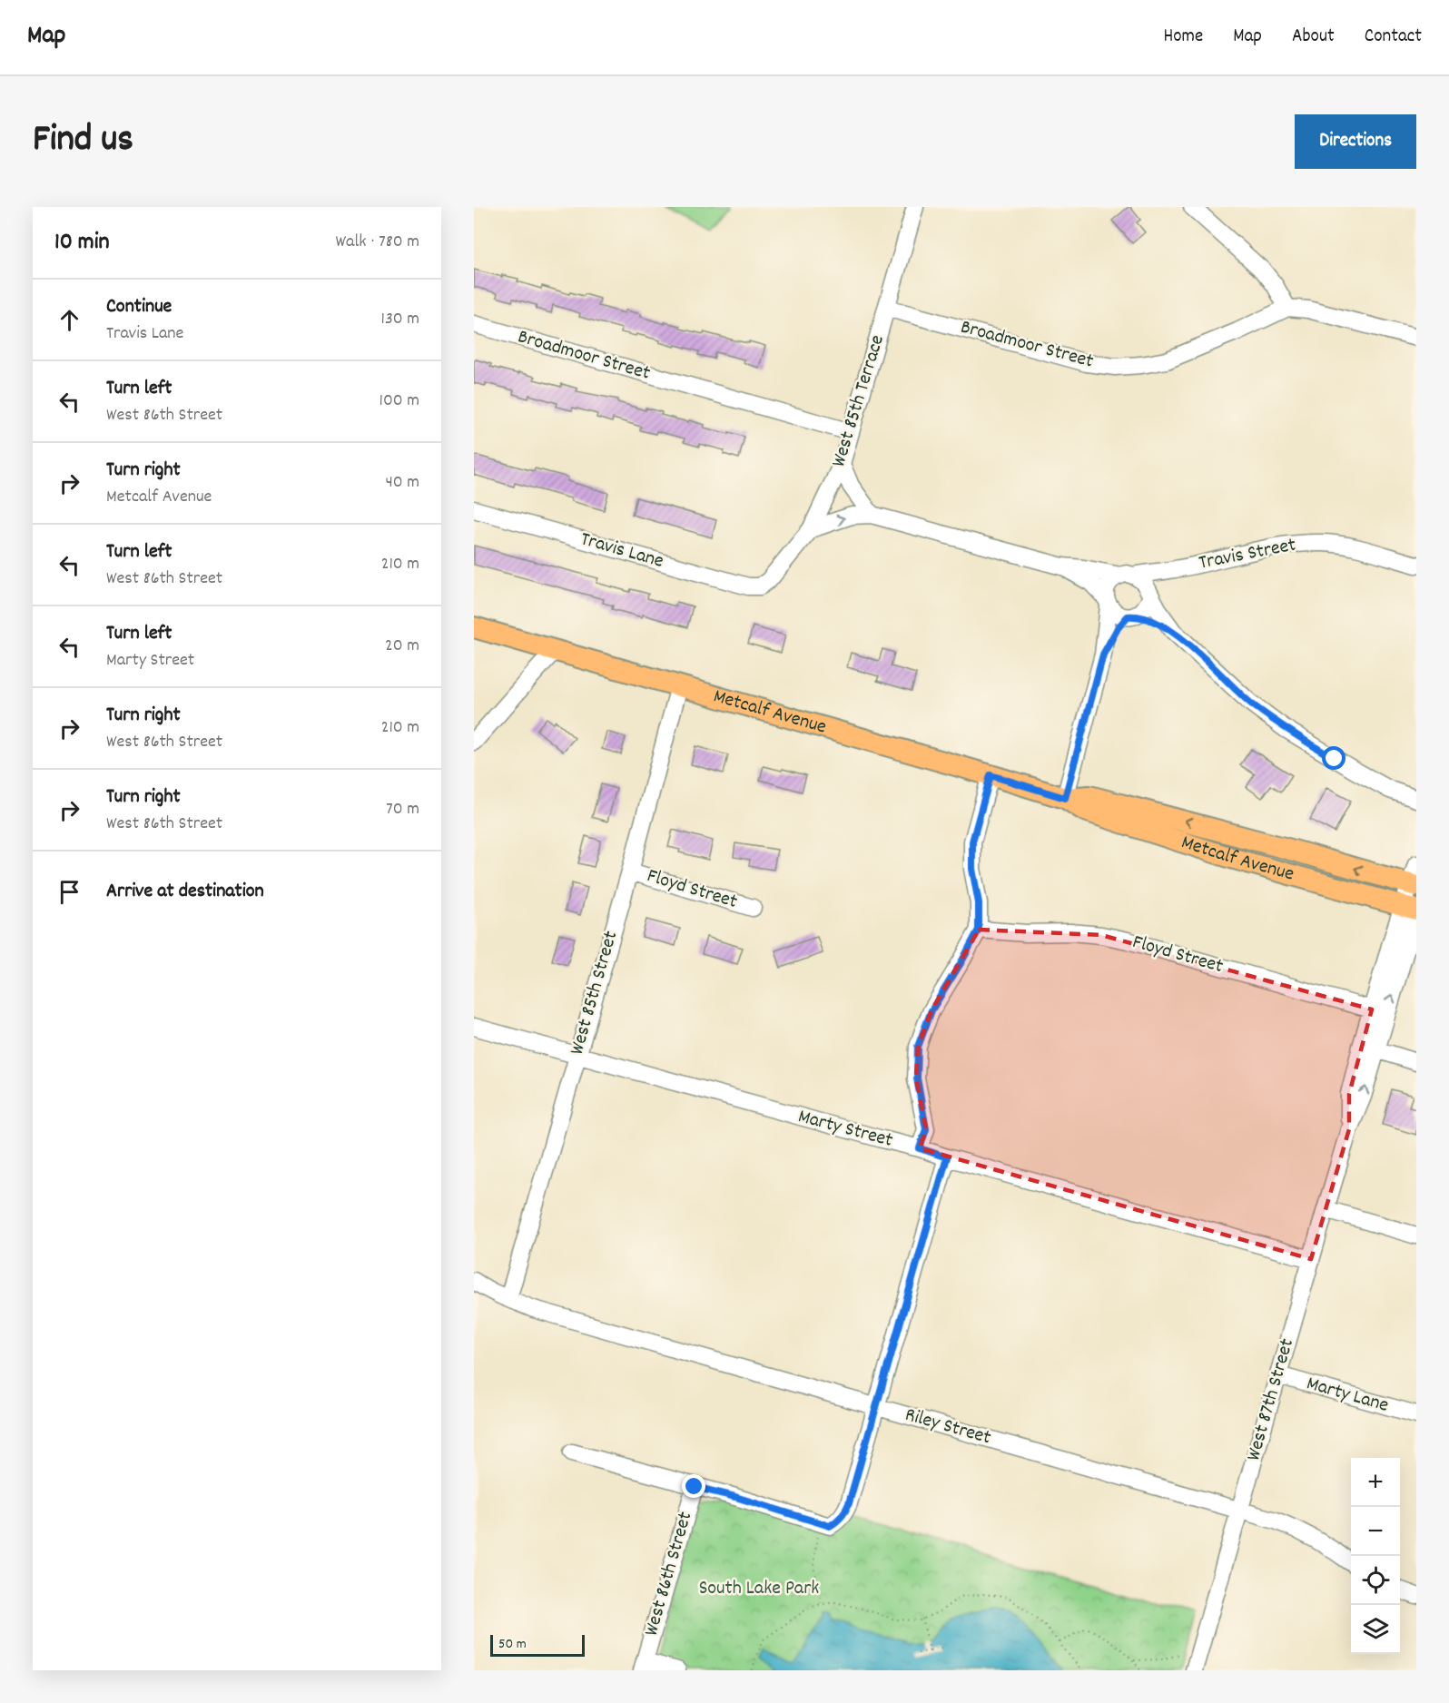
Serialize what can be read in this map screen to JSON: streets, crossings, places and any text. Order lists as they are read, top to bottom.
{
  "streets": {
    "main road": ["Metcalf Avenue"],
    "street": [
      "Broadmoor Street",
      "West 85th Terrace",
      "Travis Lane",
      "Travis Street",
      "Floyd Street",
      "West 85th Street",
      "Marty Street",
      "Marty Lane",
      "West 87th Street",
      "Riley Street",
      "West 86th Street"
    ]
  },
  "crossings": [
    ["Broadmoor Street", "West 85th Terrace"],
    ["West 85th Terrace", "Travis Lane"],
    ["West 85th Terrace", "Travis Street"],
    ["Metcalf Avenue", "West 85th Street"],
    ["Metcalf Avenue", "West 87th Street"],
    ["Floyd Street", "West 85th Street"],
    ["Floyd Street", "West 87th Street"],
    ["West 85th Street", "Marty Street"],
    ["West 85th Street", "Riley Street"],
    ["Marty Street", "West 87th Street"],
    ["Marty Street", "West 86th Street"],
    ["Marty Lane", "West 87th Street"],
    ["West 87th Street", "Riley Street"],
    ["Riley Street", "West 86th Street"]
  ],
  "parks": ["South Lake Park"],
  "scale_bar": "50 m",
  "page": {
    "header": "Map",
    "nav": [
      "Home",
      "Map",
      "About",
      "Contact"
    ],
    "title": "Find us",
    "buttons": "Directions",
    "heading": ["10 min", "Walk · 780 m"],
    "list": [
      ["Continue", "Travis Lane", "130 m"],
      ["Turn left", "West 86th Street", "100 m"],
      ["Turn right", "Metcalf Avenue", "40 m"],
      ["Turn left", "West 86th Street", "210 m"],
      ["Turn left", "Marty Street", "20 m"],
      ["Turn right", "West 86th Street", "210 m"],
      ["Turn right", "West 86th Street", "70 m"],
      "Arrive at destination"
    ],
    "map_buttons": ["+", "−"],
    "scale": "50 m"
  }
}
